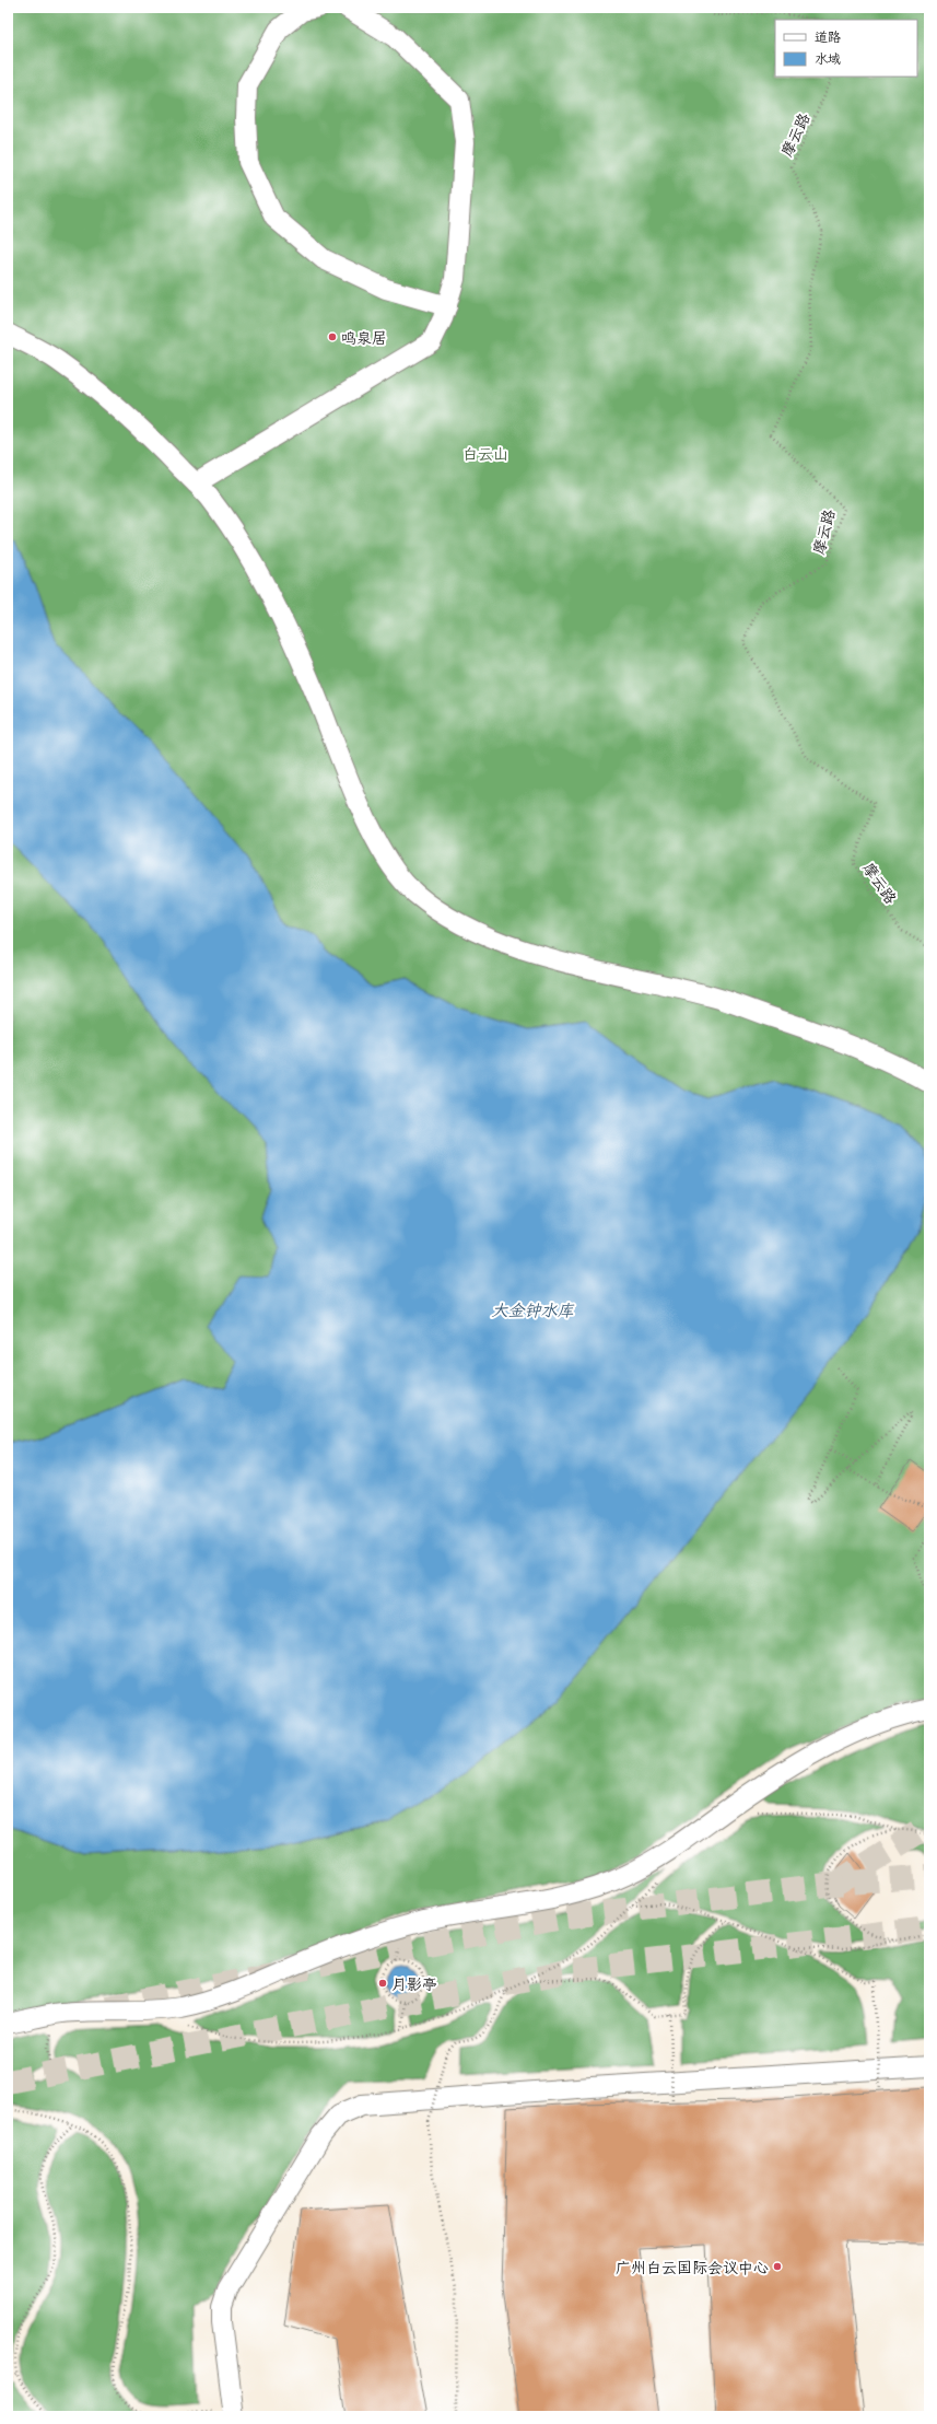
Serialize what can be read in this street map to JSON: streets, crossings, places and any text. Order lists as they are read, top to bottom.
{
  "streets": {
    "path": ["摩云路"]
  },
  "water": ["大金钟水库"],
  "parks": ["白云山"],
  "places": ["鸣泉居", "月影亭", "广州白云国际会议中心"],
  "legend": ["道路", "水域"]
}
